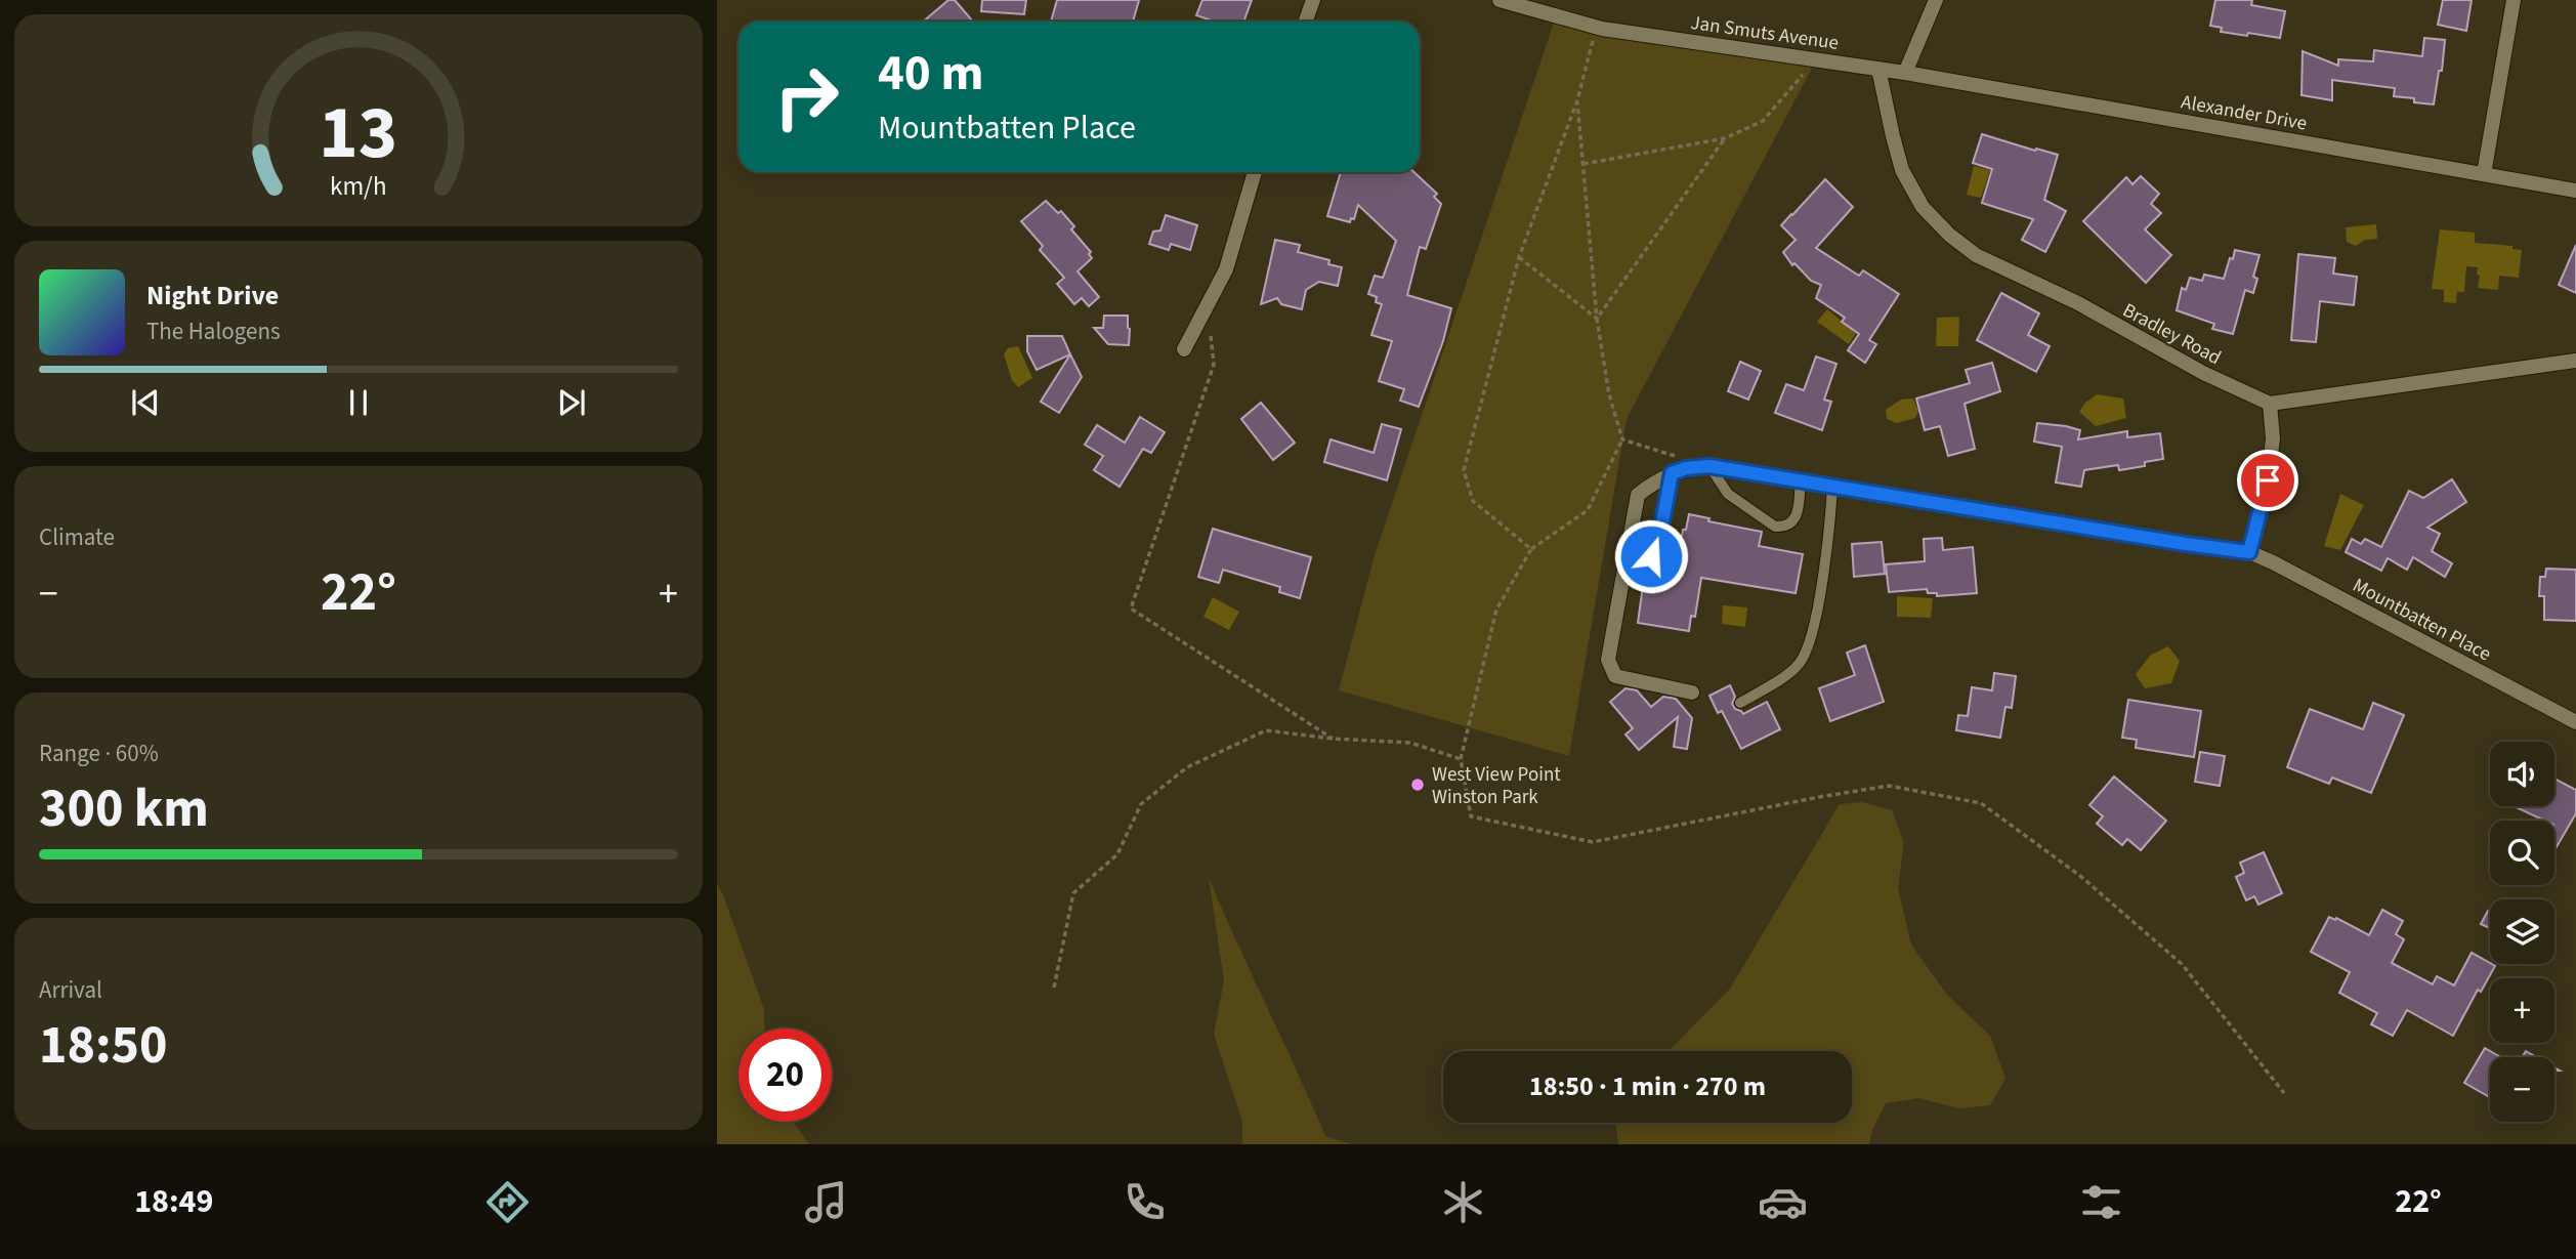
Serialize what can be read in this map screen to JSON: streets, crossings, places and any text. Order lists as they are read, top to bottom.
{
  "streets": {
    "street": [
      "Jan Smuts Avenue",
      "Alexander Drive",
      "Bradley Road",
      "Mountbatten Place"
    ]
  },
  "crossings": [
    ["Jan Smuts Avenue", "Alexander Drive"],
    ["Jan Smuts Avenue", "Bradley Road"]
  ],
  "places": ["West View Point Winston Park"],
  "page": {
    "turn": ["40 m", "Mountbatten Place"],
    "song": ["Night Drive", "The Halogens"],
    "tile": [
      "Climate",
      ["Range · 60%", "300 km"],
      ["Arrival", "18:50"]
    ],
    "heat": ["−", "22°", "+"],
    "map_buttons": ["+", "−"],
    "limit": "20",
    "trip": "18:50 · 1 min · 270 m",
    "tabs": ["18:49", "22°"],
    "gauge": ["13", "km/h"]
  }
}
